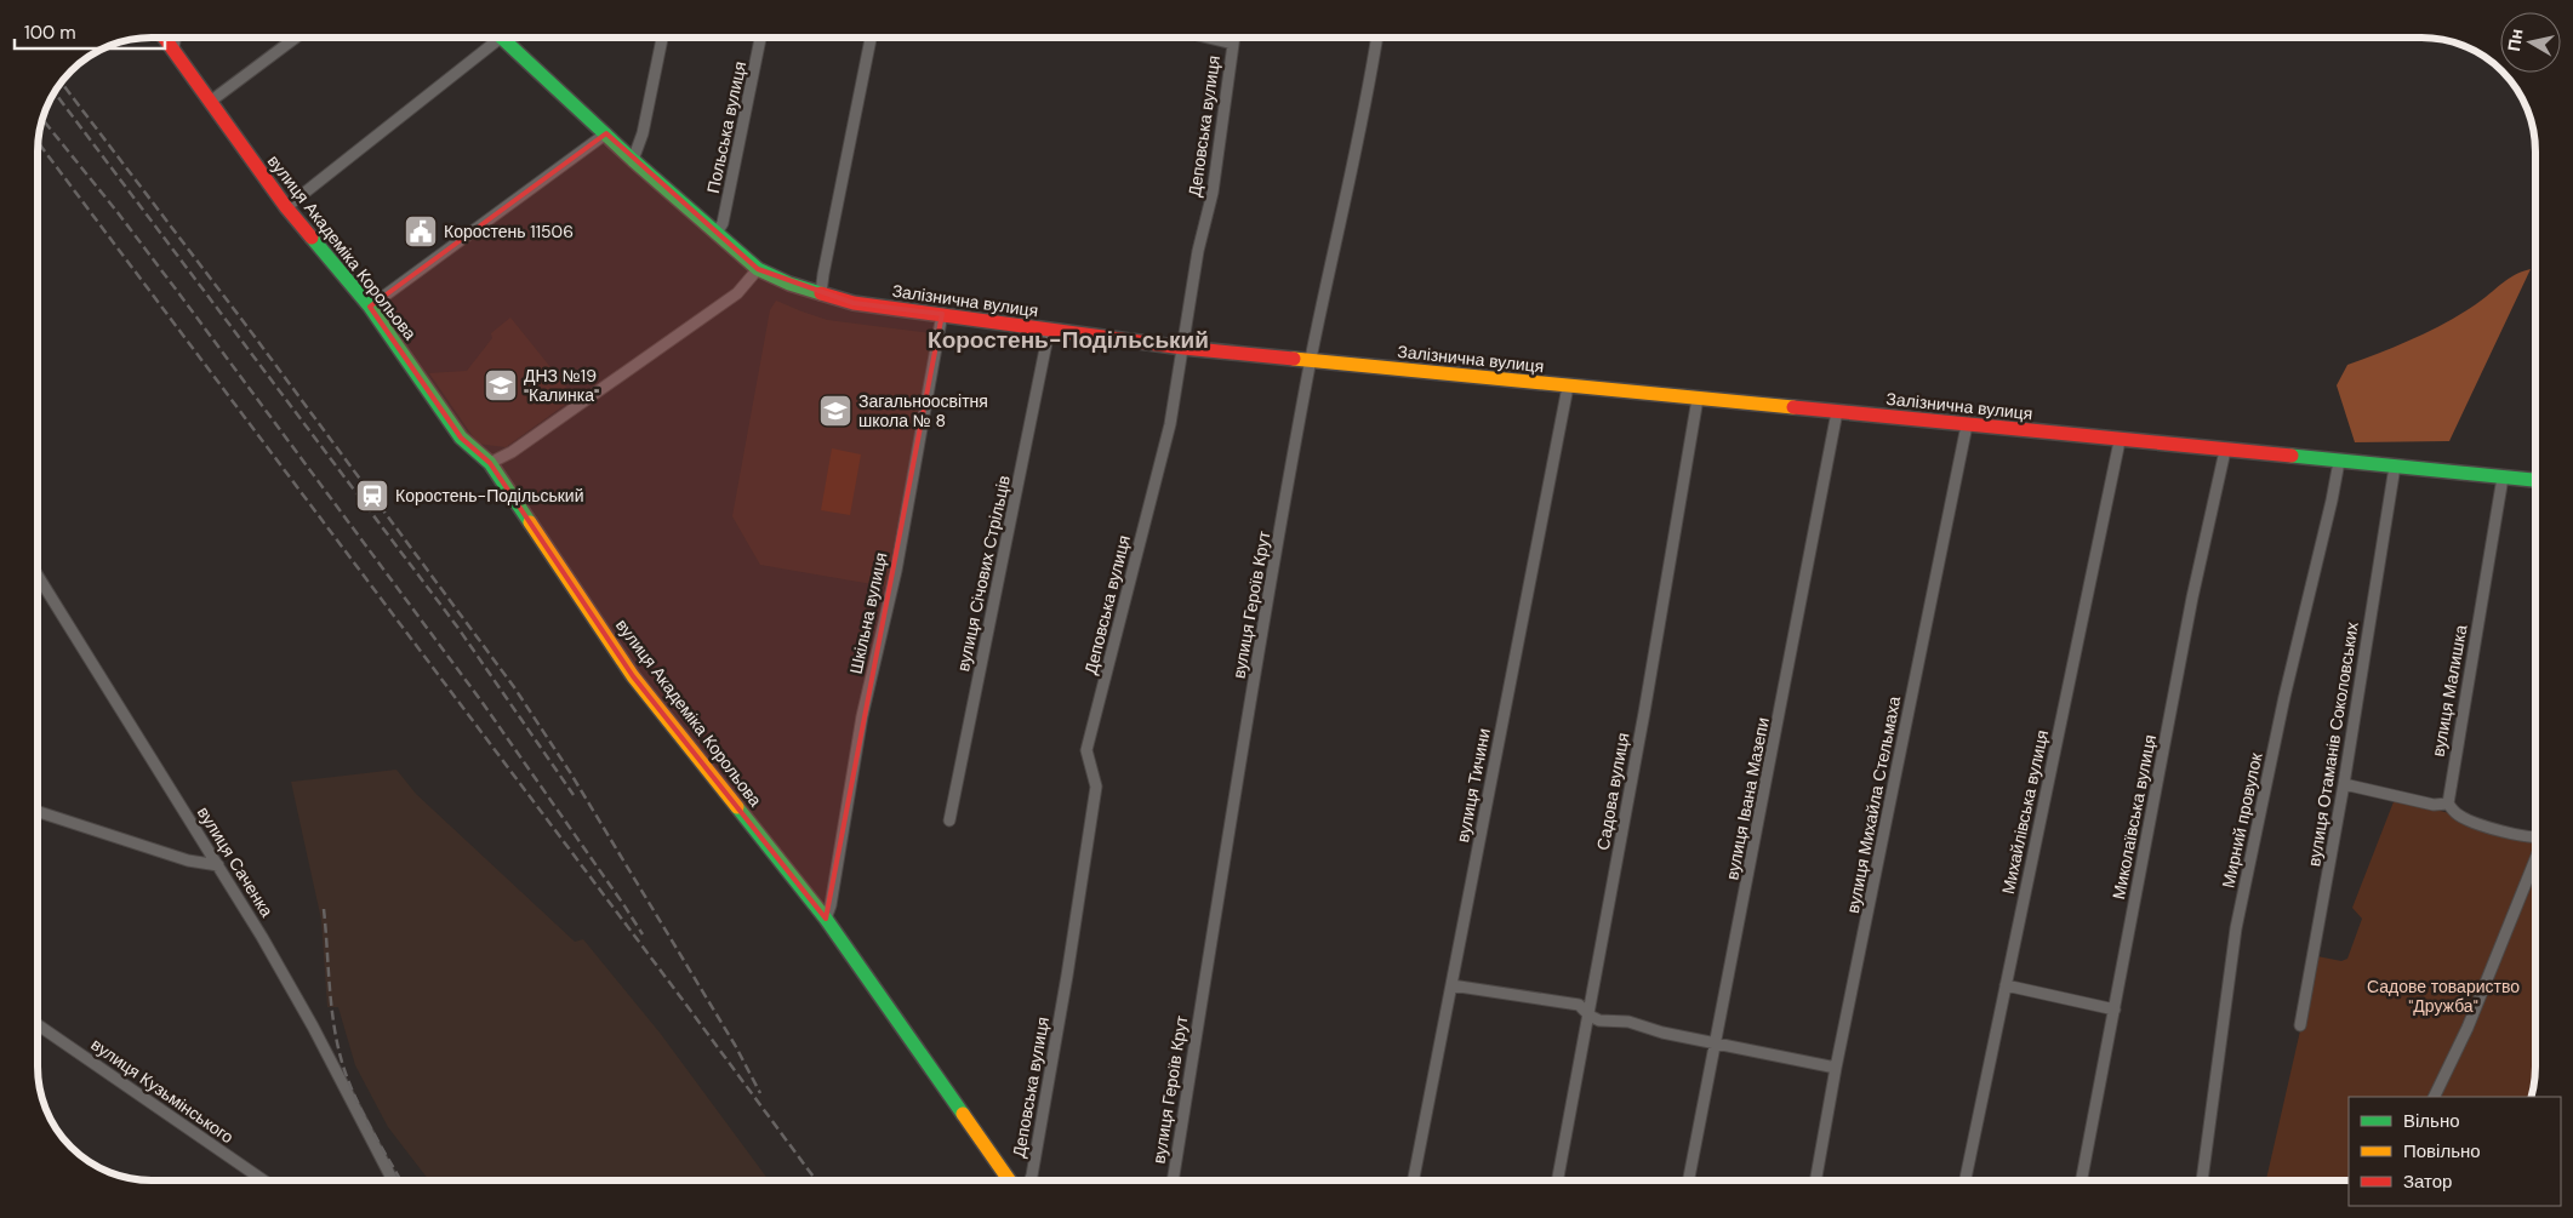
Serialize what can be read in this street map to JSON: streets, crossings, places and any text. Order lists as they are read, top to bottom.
{
  "streets": {
    "street": [
      "Деповська вулиця",
      "Польська вулиця",
      "вулиця Академіка Корольова",
      "Залізнична вулиця",
      "вулиця Січових Стрільців",
      "вулиця Героїв Крут",
      "Шкільна вулиця",
      "вулиця Малишка",
      "вулиця Отаманів Соколовських",
      "вулиця Тичини",
      "Садова вулиця",
      "вулиця Івана Мазепи",
      "вулиця Михайла Стельмаха",
      "Михайлівська вулиця",
      "Миколаївська вулиця",
      "Мирний провулок",
      "вулиця Саченка",
      "вулиця Кузьмінського"
    ]
  },
  "crossings": [
    ["Деповська вулиця", "Залізнична вулиця"],
    ["Польська вулиця", "Залізнична вулиця"],
    ["вулиця Академіка Корольова", "Шкільна вулиця"],
    ["Залізнична вулиця", "вулиця Січових Стрільців"],
    ["Залізнична вулиця", "вулиця Героїв Крут"],
    ["Залізнична вулиця", "Шкільна вулиця"],
    ["Залізнична вулиця", "вулиця Малишка"],
    ["Залізнична вулиця", "вулиця Отаманів Соколовських"],
    ["Залізнична вулиця", "вулиця Тичини"],
    ["Залізнична вулиця", "Садова вулиця"],
    ["Залізнична вулиця", "вулиця Івана Мазепи"],
    ["Залізнична вулиця", "вулиця Михайла Стельмаха"],
    ["Залізнична вулиця", "Михайлівська вулиця"],
    ["Залізнична вулиця", "Миколаївська вулиця"],
    ["Залізнична вулиця", "Мирний провулок"]
  ],
  "districts": ["Коростень-Подільський"],
  "parks": ["Садове товариство \"Дружба\""],
  "places": {
    "public building": ["Коростень 11506"],
    "school or university": ["ДНЗ №19 \"Калинка\"", "Загальноосвітня школа № 8"],
    "station": ["Коростень-Подільський"]
  },
  "legend": ["Вільно", "Повільно", "Затор"],
  "scale_bar": "100 m",
  "north": "left"
}
